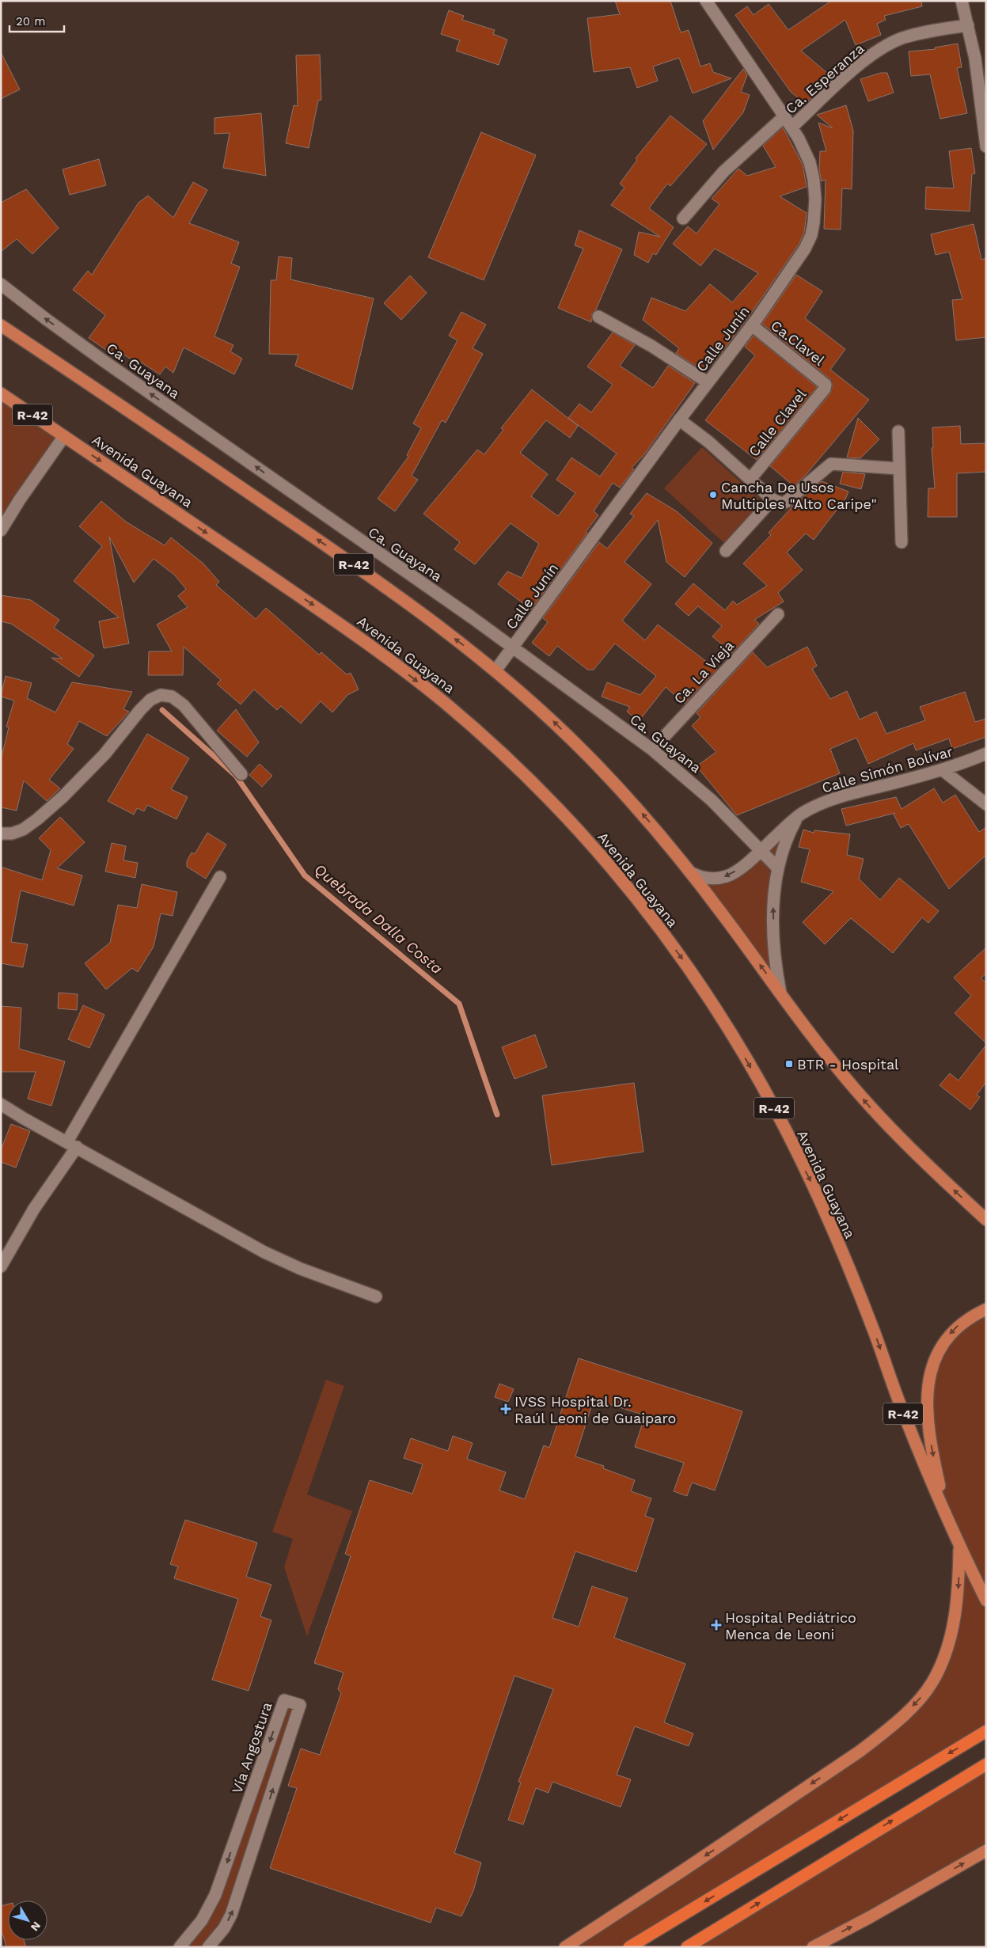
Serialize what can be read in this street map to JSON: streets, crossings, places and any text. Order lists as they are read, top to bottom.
{
  "streets": {
    "main road": ["R-42", "Avenida Guayana"],
    "street": [
      "Ca. Esperanza",
      "Calle Junín",
      "Ca.Clavel",
      "Ca. Guayana",
      "Calle Clavel",
      "Ca. La Vieja",
      "Calle Simón Bolívar",
      "Vía Angostura"
    ]
  },
  "crossings": [
    ["Ca. Esperanza", "Calle Junín"],
    ["Calle Junín", "Ca.Clavel"],
    ["Calle Junín", "Ca. Guayana"],
    ["Calle Junín", "R-42"],
    ["Ca.Clavel", "Calle Clavel"],
    ["Ca. Guayana", "Ca. La Vieja"],
    ["Ca. Guayana", "Calle Simón Bolívar"],
    ["R-42", "Calle Simón Bolívar"]
  ],
  "one_way": ["Ca. Guayana"],
  "water": ["Quebrada Dalla Costa"],
  "places": {
    "other": ["Cancha De Usos Multiples \"Alto Caripe\""],
    "transit": ["BTR - Hospital"],
    "health": ["IVSS Hospital Dr. Raúl Leoni de Guaiparo", "Hospital Pediátrico Menca de Leoni"]
  },
  "scale_bar": "20 m",
  "north": "bottom right"
}
